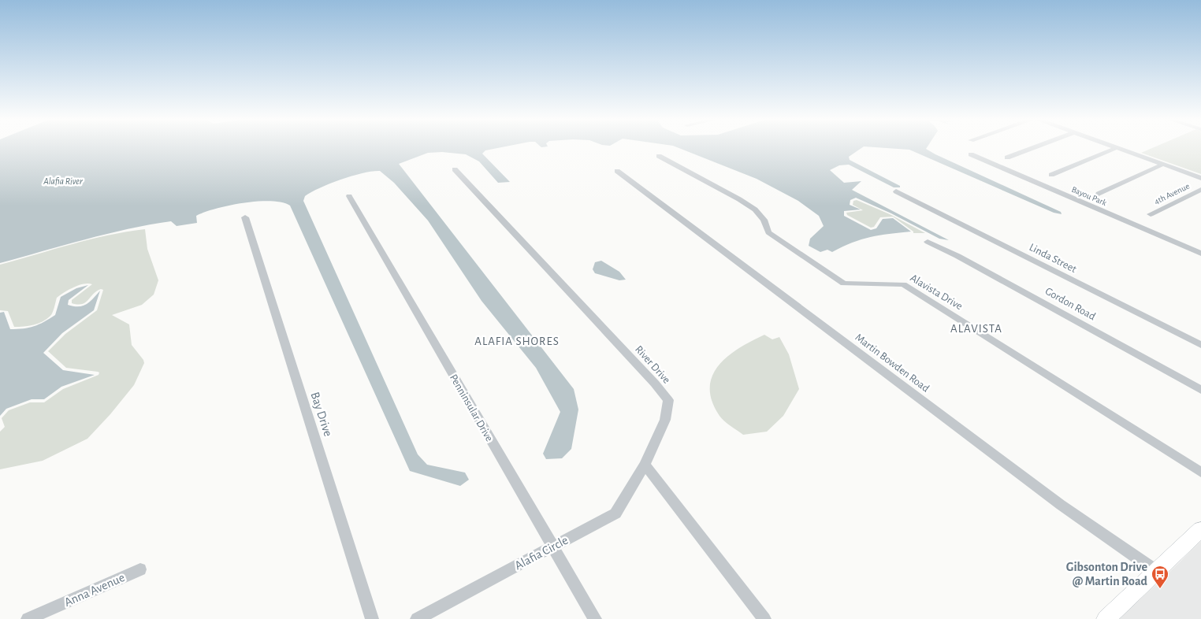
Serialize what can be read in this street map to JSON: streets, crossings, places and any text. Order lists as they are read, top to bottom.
{
  "streets": {
    "street": [
      "4th Avenue",
      "Bayou Park",
      "Linda Street",
      "Alavista Drive",
      "Gordon Road",
      "Martin Bowden Road",
      "River Drive",
      "Penninsular Drive",
      "Bay Drive",
      "Alafia Circle",
      "Anna Avenue"
    ]
  },
  "crossings": [
    ["River Drive", "Alafia Circle"],
    ["Penninsular Drive", "Alafia Circle"]
  ],
  "districts": ["ALAVISTA", "ALAFIA SHORES"],
  "water": ["Alafia River"],
  "places": {
    "bus stop": ["Gibsonton Drive @ Martin Road"]
  }
}
